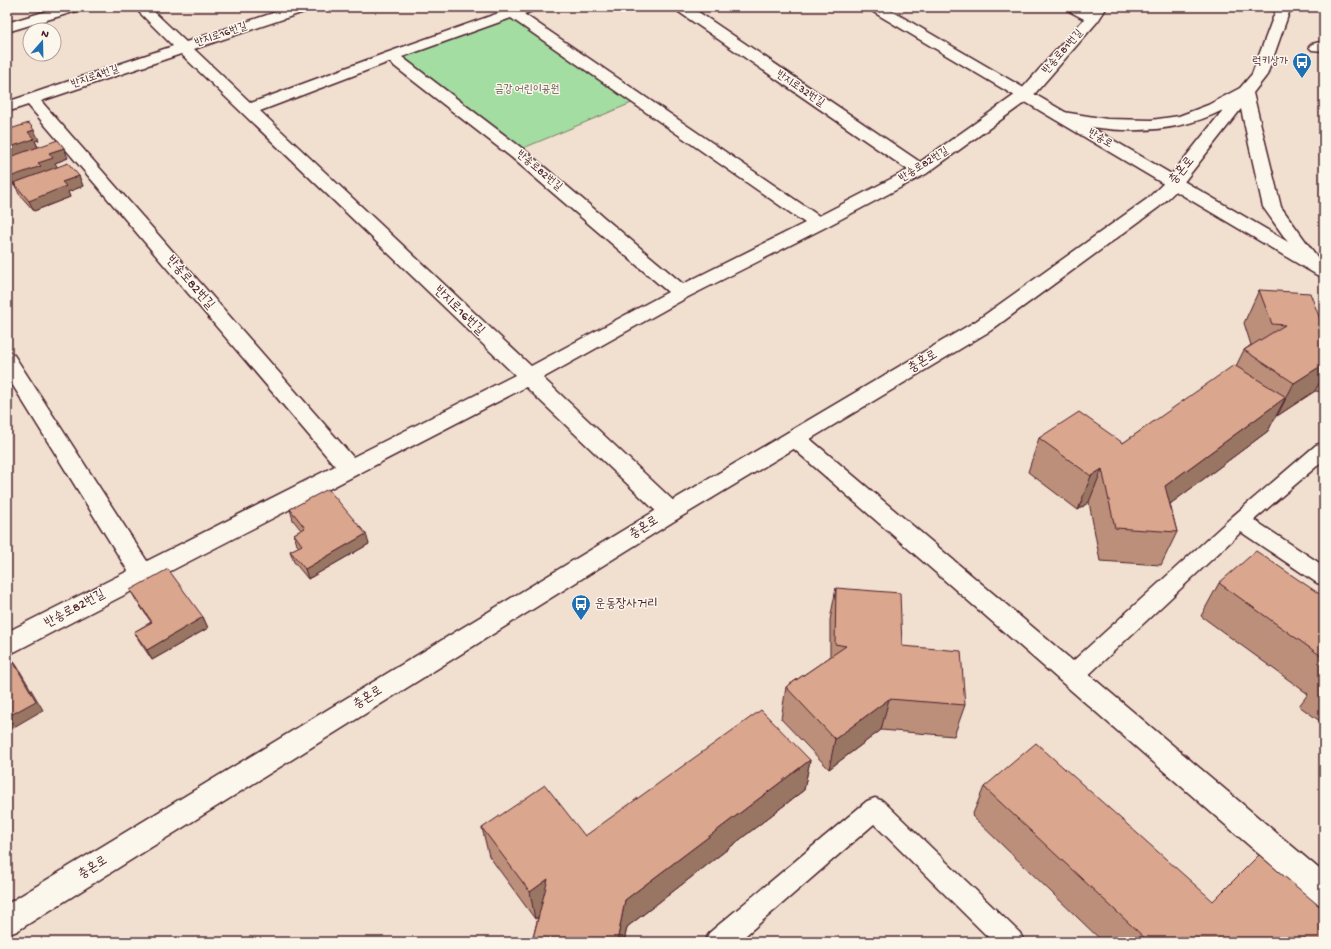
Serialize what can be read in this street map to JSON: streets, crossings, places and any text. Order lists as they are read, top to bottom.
{
  "streets": {
    "street": [
      "반지로16번길",
      "반송로81번길",
      "반지로4번길",
      "반지로32번길",
      "반송로",
      "반송로82번길",
      "충혼로"
    ]
  },
  "crossings": [
    ["반지로16번길", "반지로4번길"],
    ["반지로16번길", "반송로82번길"],
    ["반지로16번길", "충혼로"],
    ["반송로81번길", "반송로"],
    ["반송로81번길", "반송로82번길"],
    ["반지로4번길", "반송로82번길"],
    ["반지로32번길", "반송로82번길"],
    ["반송로", "반송로82번길"],
    ["반송로", "충혼로"]
  ],
  "parks": ["금강 어린이공원"],
  "places": {
    "bus stop": ["럭키상가", "운동장사거리"]
  },
  "north": "top"
}
